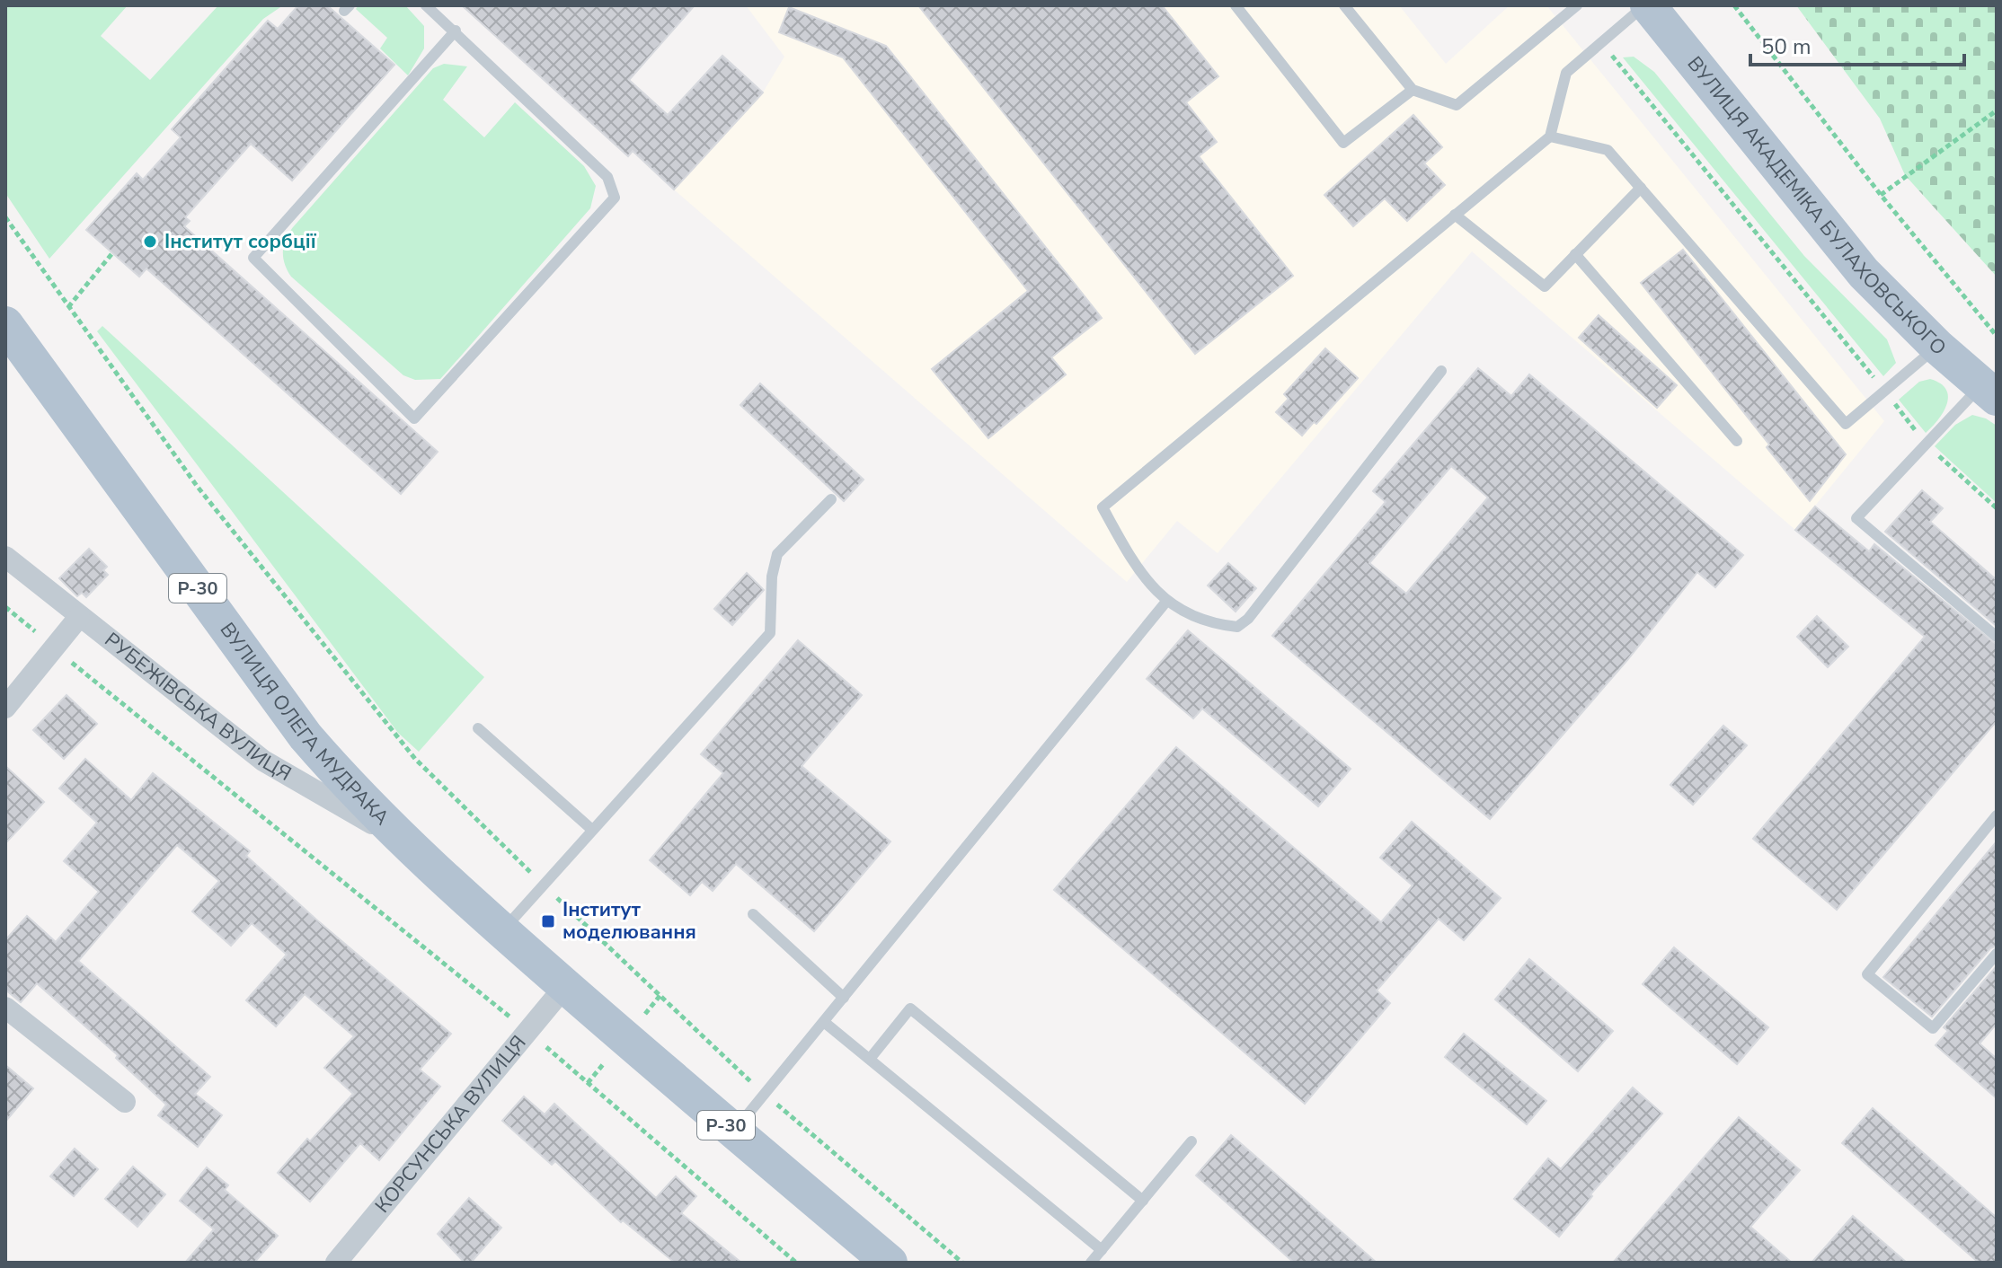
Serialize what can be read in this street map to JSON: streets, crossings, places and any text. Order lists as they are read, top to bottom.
{
  "streets": {
    "main road": ["ВУЛИЦЯ АКАДЕМІКА БУЛАХОВСЬКОГО", "Р-30", "ВУЛИЦЯ ОЛЕГА МУДРАКА"],
    "street": ["РУБЕЖІВСЬКА ВУЛИЦЯ", "КОРСУНСЬКА ВУЛИЦЯ"]
  },
  "crossings": [
    ["Р-30", "РУБЕЖІВСЬКА ВУЛИЦЯ"],
    ["Р-30", "ВУЛИЦЯ ОЛЕГА МУДРАКА"],
    ["Р-30", "КОРСУНСЬКА ВУЛИЦЯ"],
    ["РУБЕЖІВСЬКА ВУЛИЦЯ", "ВУЛИЦЯ ОЛЕГА МУДРАКА"]
  ],
  "places": {
    "other": ["Інститут сорбції"],
    "transit": ["Інститут моделювання"]
  },
  "scale_bar": "50 m"
}
